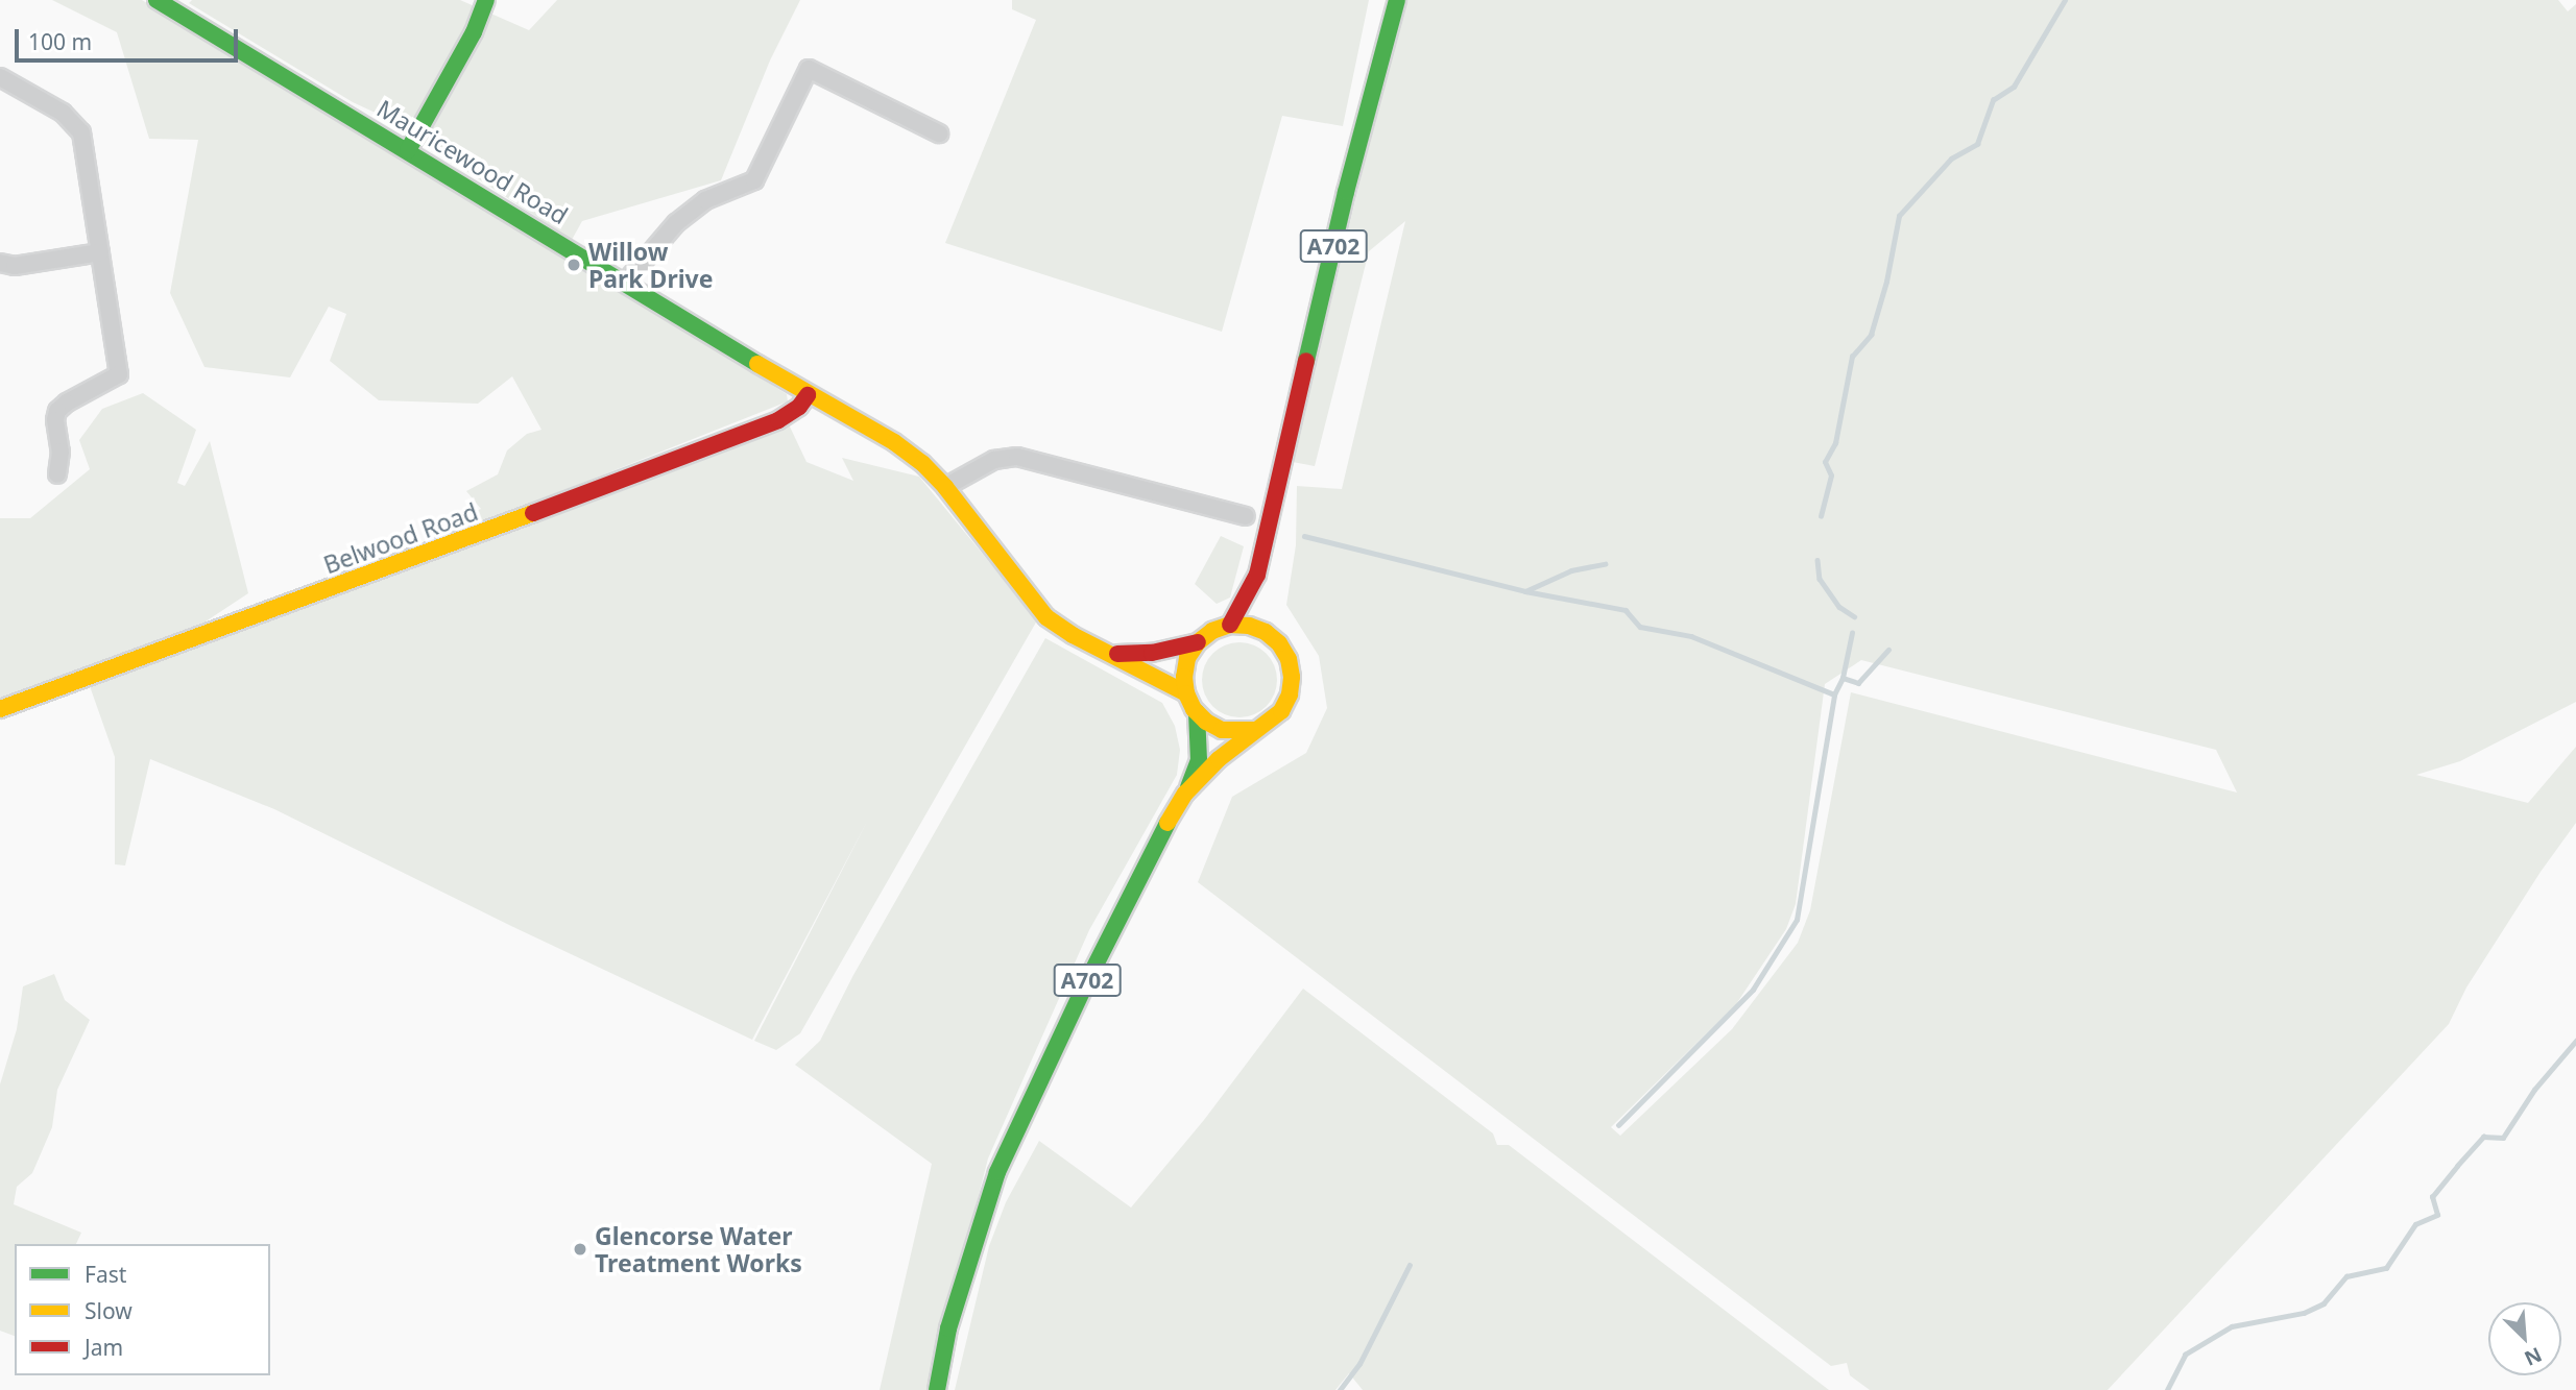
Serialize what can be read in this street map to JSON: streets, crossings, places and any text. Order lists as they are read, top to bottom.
{
  "streets": {
    "main road": ["Mauricewood Road", "A702", "Belwood Road"]
  },
  "crossings": [
    ["Mauricewood Road", "A702"],
    ["Mauricewood Road", "Belwood Road"]
  ],
  "places": ["Willow Park Drive", "Glencorse Water Treatment Works"],
  "legend": ["Fast", "Slow", "Jam"],
  "scale_bar": "100 m",
  "north": "bottom right"
}
